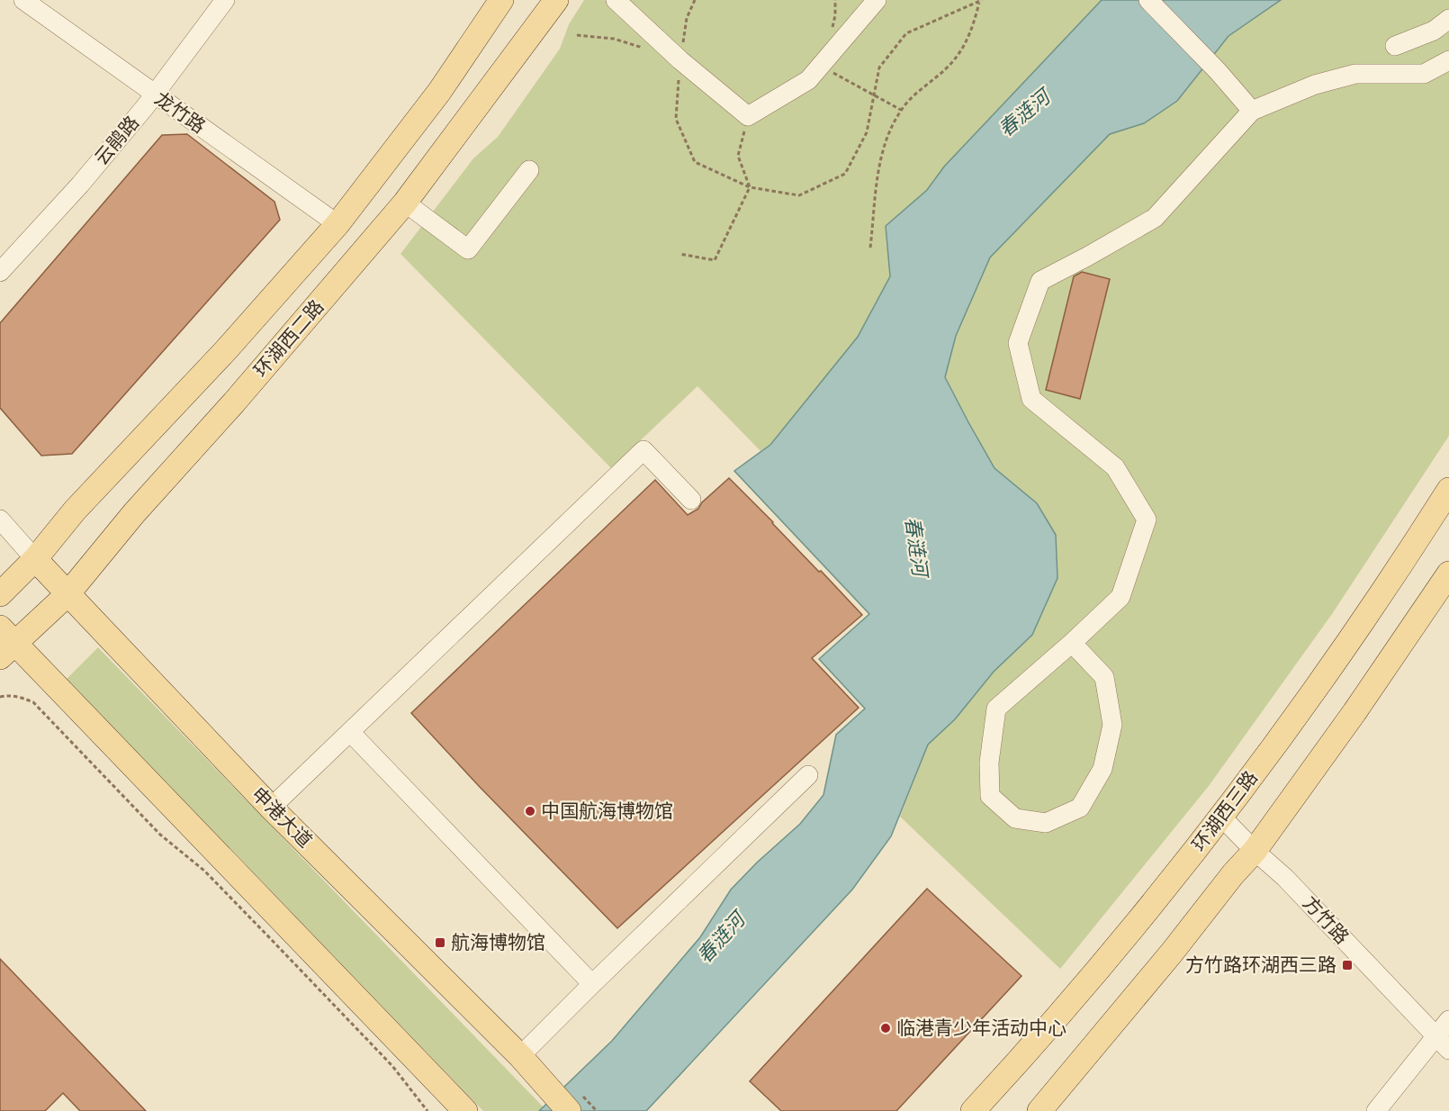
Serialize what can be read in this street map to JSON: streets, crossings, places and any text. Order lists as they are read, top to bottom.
{
  "streets": {
    "main road": ["环湖西二路", "环湖西三路", "申港大道"],
    "street": ["龙竹路", "云鹃路", "方竹路"]
  },
  "crossings": [
    ["龙竹路", "云鹃路"],
    ["龙竹路", "环湖西二路"],
    ["环湖西二路", "申港大道"],
    ["环湖西三路", "方竹路"]
  ],
  "water": ["春涟河"],
  "places": {
    "other": ["中国航海博物馆", "临港青少年活动中心"],
    "transit": ["航海博物馆", "方竹路环湖西三路"]
  }
}
